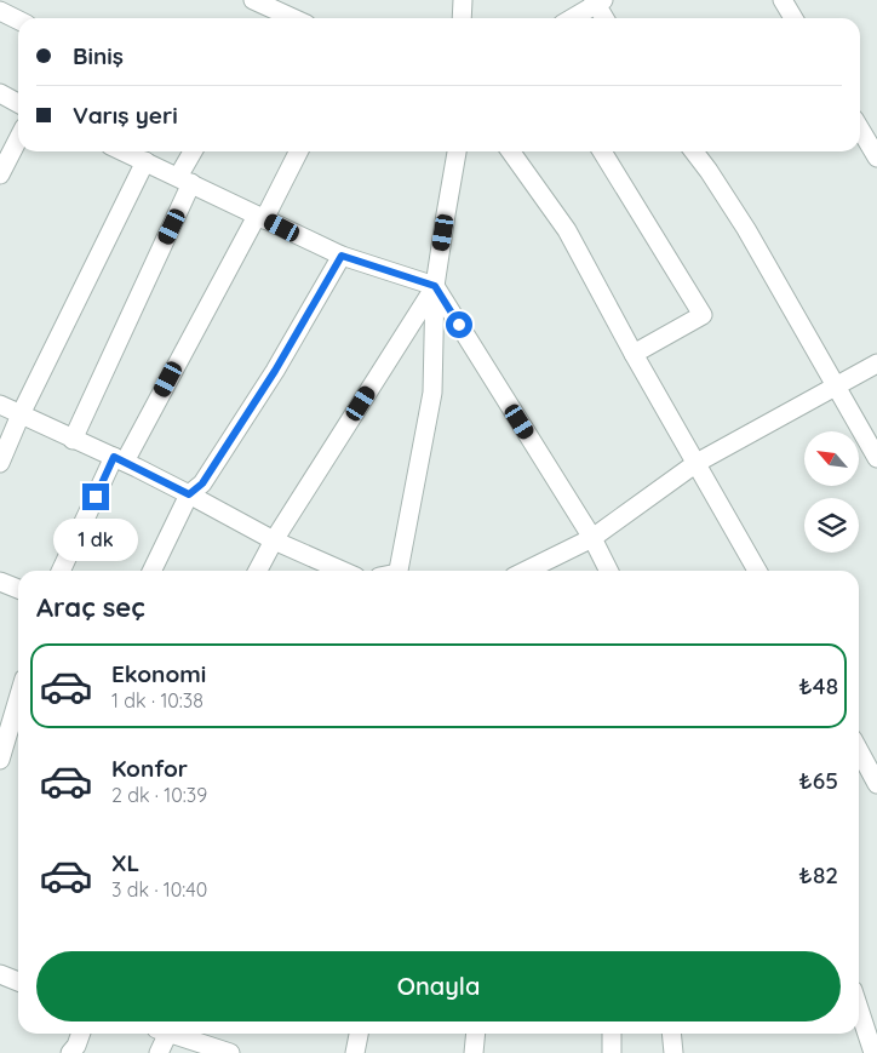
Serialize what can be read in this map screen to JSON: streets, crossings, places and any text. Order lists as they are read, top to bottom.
{
  "north": "top left",
  "page": {
    "banner": ["Biniş", "Varış yeri"],
    "bubble": "1 dk",
    "heading": "Araç seç",
    "list": [
      {
        "name": "Ekonomi",
        "note": "1 dk · 10:38",
        "value": "₺48"
      },
      {
        "name": "Konfor",
        "note": "2 dk · 10:39",
        "value": "₺65"
      },
      {
        "name": "XL",
        "note": "3 dk · 10:40",
        "value": "₺82"
      }
    ],
    "buttons": "Onayla"
  }
}
